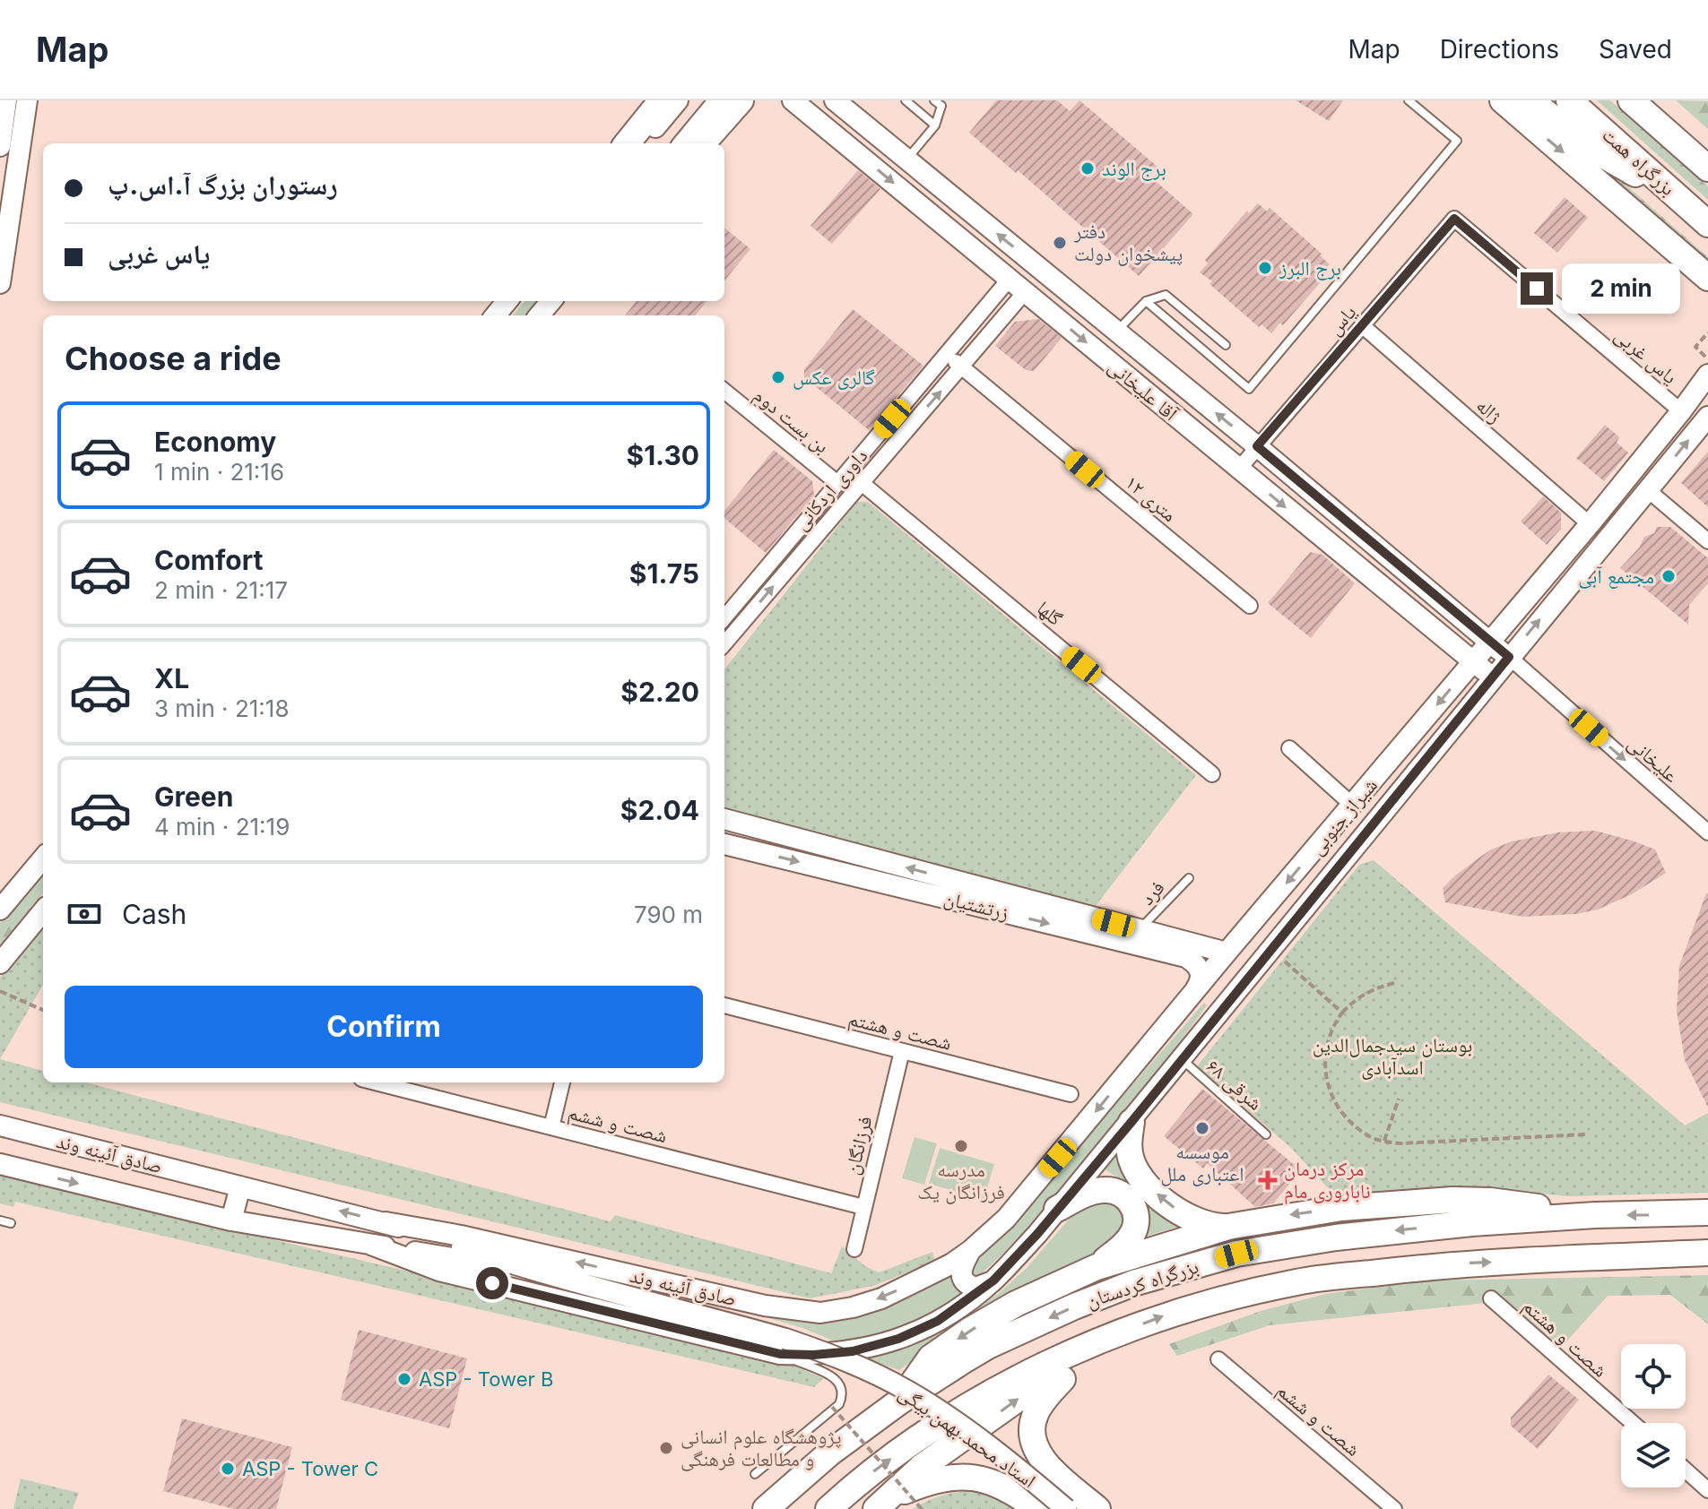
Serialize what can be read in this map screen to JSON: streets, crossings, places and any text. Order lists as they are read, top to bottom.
{
  "streets": {
    "highway": ["بزرگراه همت", "بزرگراه کردستان"],
    "main road": [
      "آقا علیخانی",
      "شیراز جنوبی",
      "زرتشتیان",
      "صادق آئینه وند",
      "استاد محمد بهمن بیگی"
    ],
    "street": [
      "یاس",
      "یاس غربی",
      "ژاله",
      "بن بست دوم",
      "داوری اردکانی",
      "۱۲ متری",
      "گلها",
      "علیخانی",
      "شصت و هشتم",
      "شصت و ششم",
      "فرزانگان"
    ],
    "lane": ["فرد", "۶۸ شرقی"]
  },
  "crossings": [
    ["یاس", "یاس غربی"],
    ["یاس", "آقا علیخانی"],
    ["یاس", "ژاله"],
    ["یاس غربی", "شیراز جنوبی"],
    ["آقا علیخانی", "داوری اردکانی"],
    ["آقا علیخانی", "علیخانی"],
    ["آقا علیخانی", "شیراز جنوبی"],
    ["ژاله", "شیراز جنوبی"],
    ["بن بست دوم", "داوری اردکانی"],
    ["داوری اردکانی", "۱۲ متری"],
    ["داوری اردکانی", "گلها"],
    ["علیخانی", "شیراز جنوبی"],
    ["شیراز جنوبی", "زرتشتیان"],
    ["شیراز جنوبی", "۶۸ شرقی"],
    ["شیراز جنوبی", "صادق آئینه وند"],
    ["شیراز جنوبی", "استاد محمد بهمن بیگی"],
    ["فرد", "زرتشتیان"],
    ["شصت و هشتم", "فرزانگان"],
    ["شصت و ششم", "فرزانگان"],
    ["صادق آئینه وند", "استاد محمد بهمن بیگی"]
  ],
  "one_way": ["علیخانی"],
  "parks": ["بوستان سیدجمال‌الدین اسدآبادی"],
  "places": {
    "other": [
      "برج الوند",
      "دفتر پیشخوان دولت",
      "برج البرز",
      "گالری عکس",
      "مجتمع آبی",
      "موسسه اعتباری ملل",
      "مدرسه فرزانگان یک",
      "ASP - Tower B",
      "پژوهشگاه علوم انسانی و مطالعات فرهنگی",
      "ASP - Tower C"
    ],
    "health": ["مرکز درمان ناباروری مام"]
  },
  "page": {
    "header": "Map",
    "nav": ["Map", "Directions", "Saved"],
    "banner": ["رستوران بزرگ آ.اس.پ", "یاس غربی"],
    "bubble": "2 min",
    "heading": "Choose a ride",
    "list": [
      {
        "name": "Economy",
        "note": "1 min · 21:16",
        "value": "$1.30"
      },
      {
        "name": "Comfort",
        "note": "2 min · 21:17",
        "value": "$1.75"
      },
      {
        "name": "XL",
        "note": "3 min · 21:18",
        "value": "$2.20"
      },
      {
        "name": "Green",
        "note": "4 min · 21:19",
        "value": "$2.04"
      }
    ],
    "pay": ["Cash", "790 m"],
    "buttons": "Confirm"
  }
}
